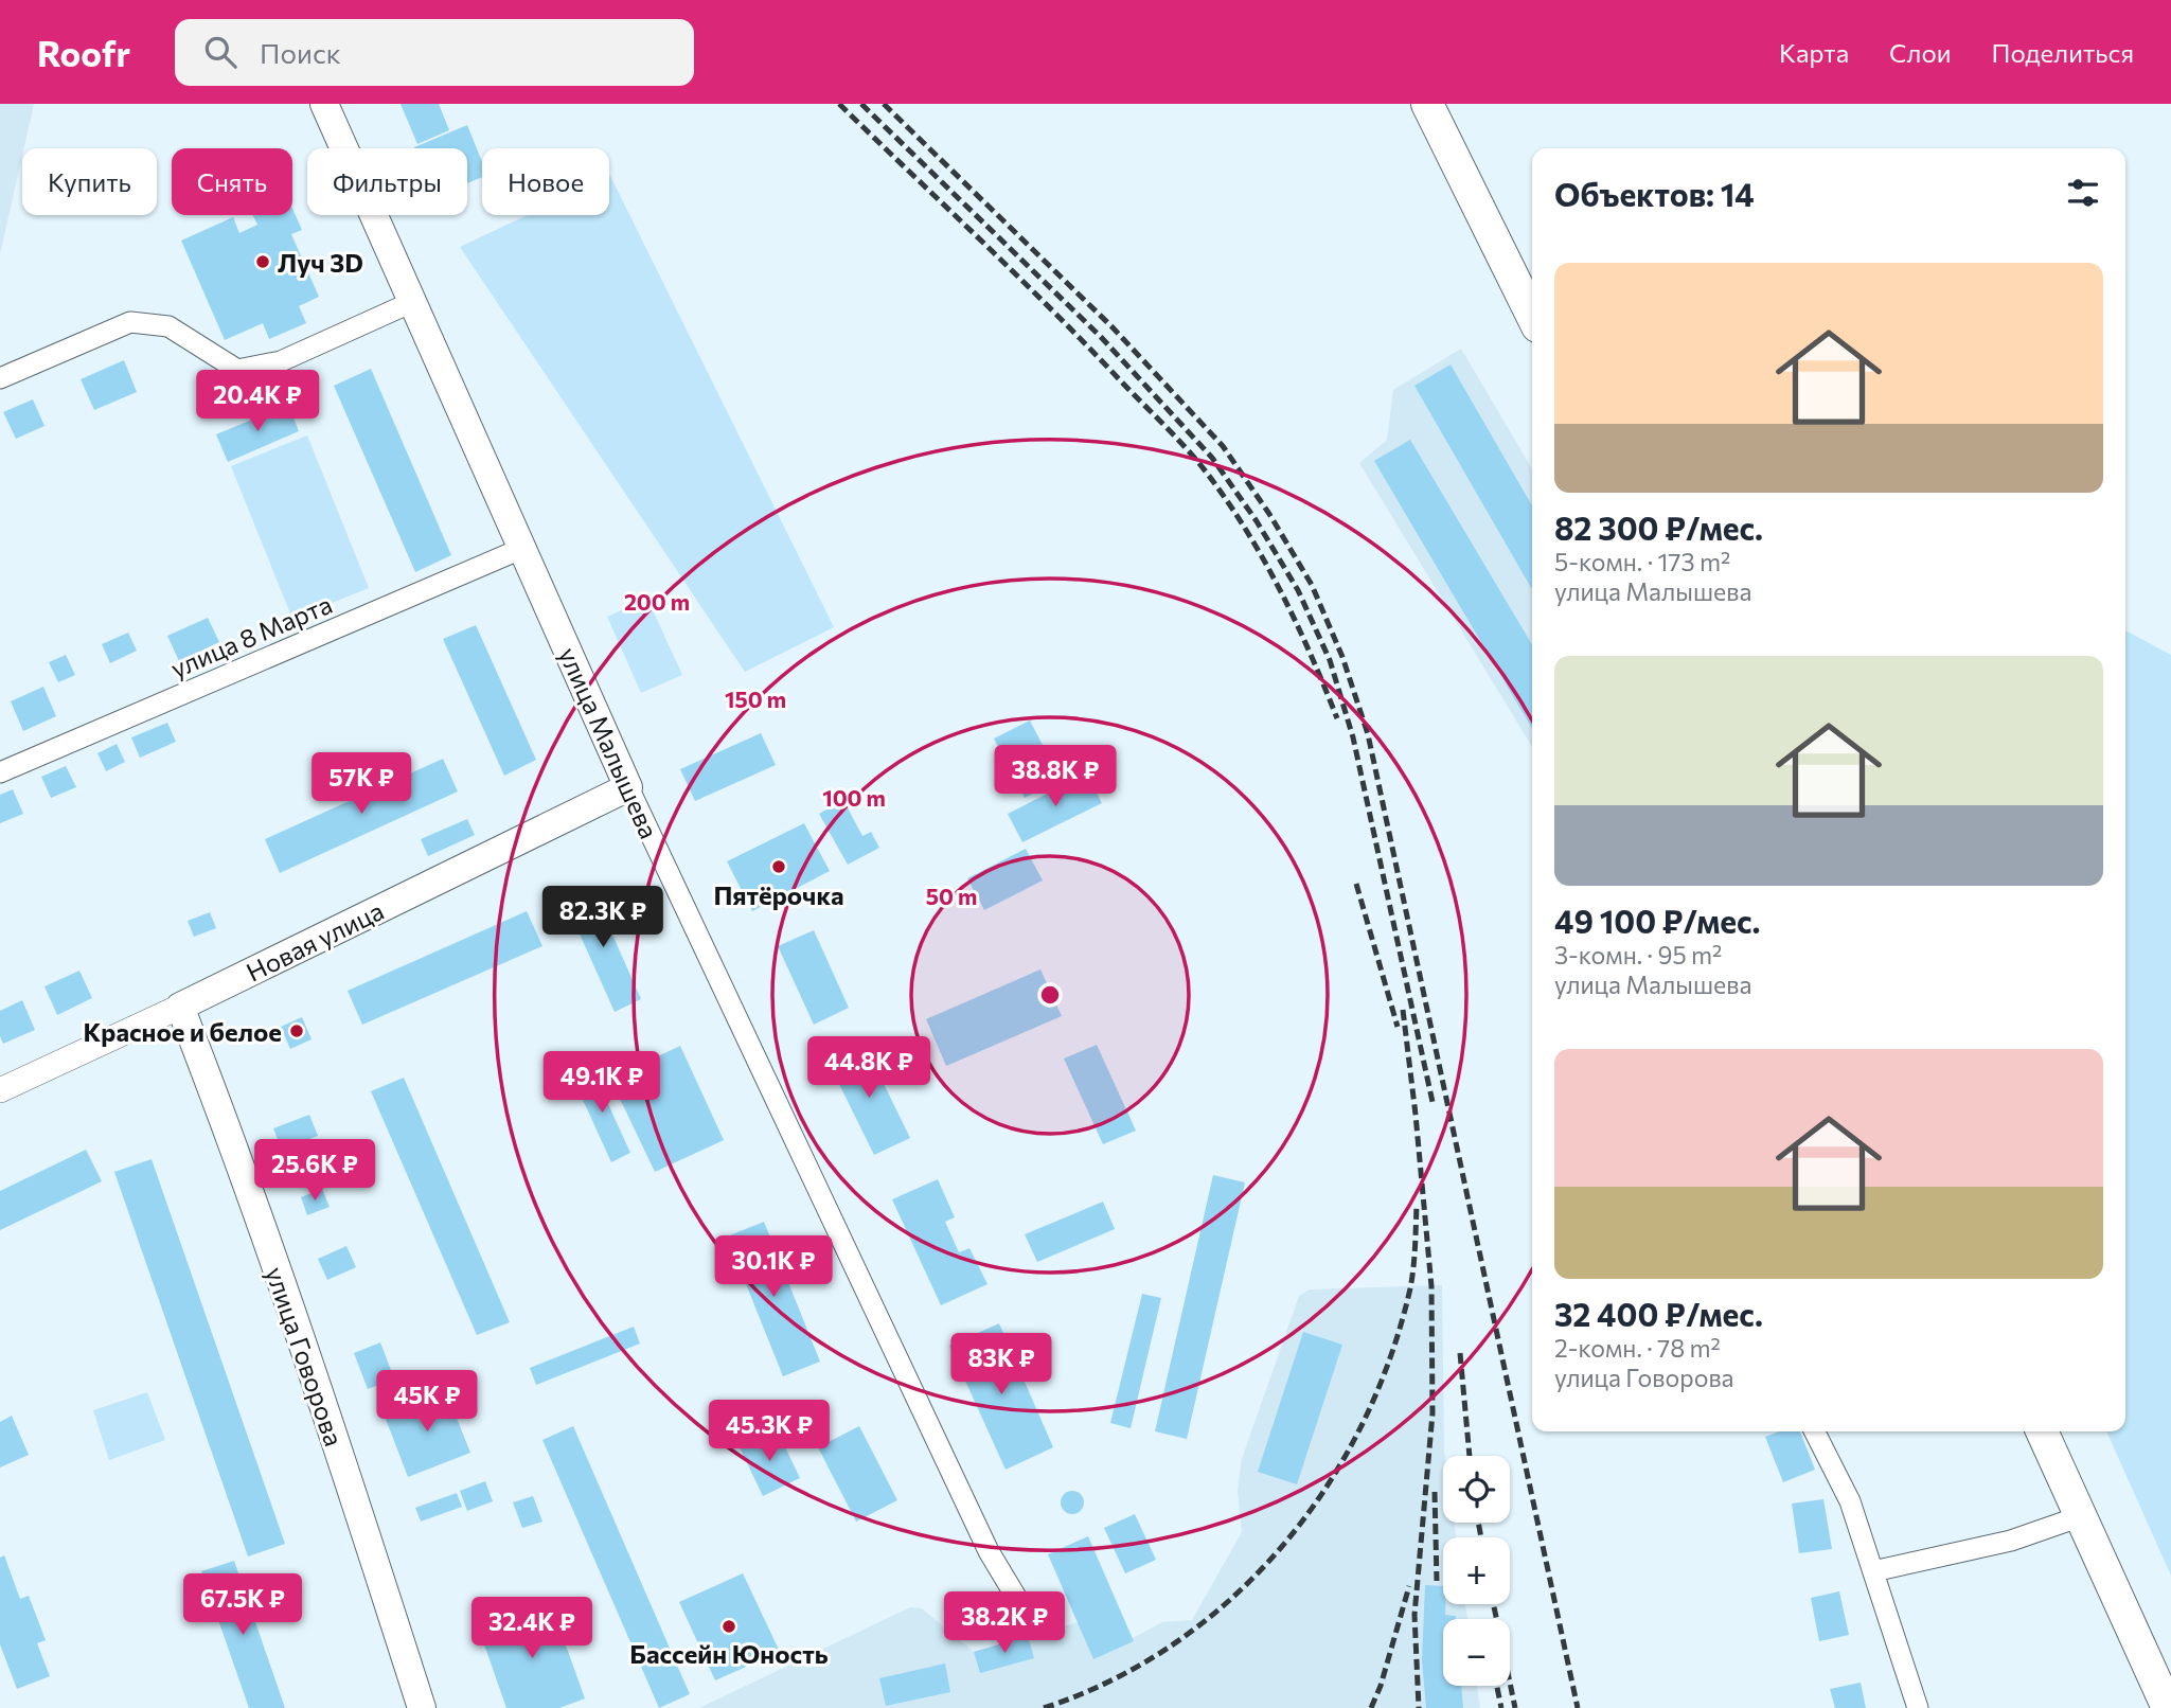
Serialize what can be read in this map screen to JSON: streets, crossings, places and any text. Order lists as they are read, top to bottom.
{
  "streets": {
    "main road": ["улица Малышева", "Новая улица", "улица Говорова"],
    "street": ["улица 8 Марта"]
  },
  "crossings": [
    ["улица 8 Марта", "улица Малышева"],
    ["улица Малышева", "Новая улица"],
    ["Новая улица", "улица Говорова"]
  ],
  "places": [
    "Луч 3D",
    "Пятёрочка",
    "Красное и белое",
    "Бассейн Юность"
  ],
  "page": {
    "header": "Roofr",
    "search": "Поиск",
    "nav": ["Карта", "Слои", "Поделиться"],
    "chip": [
      "Купить",
      "Снять",
      "Фильтры",
      "Новое"
    ],
    "heading": "Объектов: 14",
    "list": [
      {
        "name": "82 300 ₽/мес.",
        "note": "5-комн. · 173 m² · улица Малышева"
      },
      {
        "name": "49 100 ₽/мес.",
        "note": "3-комн. · 95 m² · улица Малышева"
      },
      {
        "name": "32 400 ₽/мес.",
        "note": "2-комн. · 78 m² · улица Говорова"
      }
    ],
    "price": [
      "20.4K ₽",
      "38.8K ₽",
      "57K ₽",
      "82.3K ₽",
      "44.8K ₽",
      "49.1K ₽",
      "25.6K ₽",
      "30.1K ₽",
      "83K ₽",
      "45K ₽",
      "45.3K ₽",
      "67.5K ₽",
      "38.2K ₽",
      "32.4K ₽"
    ],
    "map_buttons": ["+", "−"]
  },
  "rings": [
    "200 m",
    "150 m",
    "100 m",
    "50 m"
  ]
}
